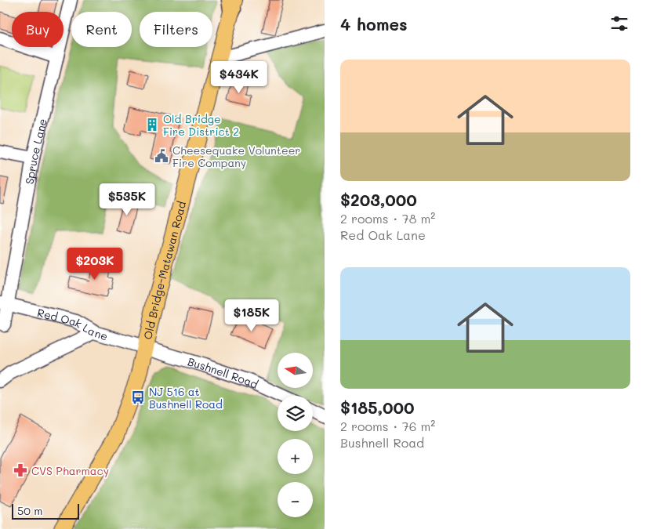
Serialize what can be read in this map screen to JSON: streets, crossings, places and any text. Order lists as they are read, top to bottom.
{
  "streets": {
    "main road": ["Old Bridge-Matawan Road"],
    "street": ["Spruce Lane", "Red Oak Lane", "Bushnell Road"]
  },
  "crossings": [
    ["Spruce Lane", "Red Oak Lane"],
    ["Old Bridge-Matawan Road", "Red Oak Lane"],
    ["Old Bridge-Matawan Road", "Bushnell Road"],
    ["Red Oak Lane", "Bushnell Road"]
  ],
  "places": {
    "building": ["Old Bridge Fire District 2"],
    "public building": ["Cheesequake Volunteer Fire Company"],
    "bus stop": ["NJ 516 at Bushnell Road"],
    "pharmacy": ["CVS Pharmacy"]
  },
  "scale_bar": "50 m",
  "north": "left",
  "page": {
    "heading": "4 homes",
    "chip": ["Buy", "Rent", "Filters"],
    "list": [
      {
        "name": "$203,000",
        "note": "2 rooms · 78 m² · Red Oak Lane"
      },
      {
        "name": "$185,000",
        "note": "2 rooms · 76 m² · Bushnell Road"
      }
    ],
    "price": [
      "$434K",
      "$535K",
      "$203K",
      "$185K"
    ],
    "map_buttons": ["+", "−"],
    "scale": "50 m"
  }
}
